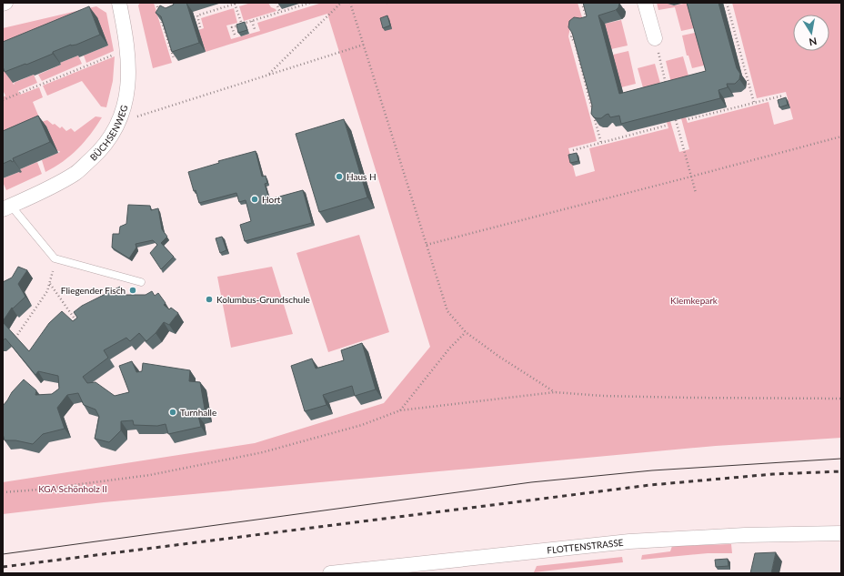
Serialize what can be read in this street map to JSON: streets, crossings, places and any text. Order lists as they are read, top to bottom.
{
  "streets": {
    "street": ["BÜCHSENWEG", "FLOTTENSTRASSE"]
  },
  "parks": ["Klemkepark", "KGA Schönholz II"],
  "places": [
    "Haus H",
    "Hort",
    "Fliegender Fisch",
    "Kolumbus-Grundschule",
    "Turnhalle"
  ],
  "north": "bottom"
}
